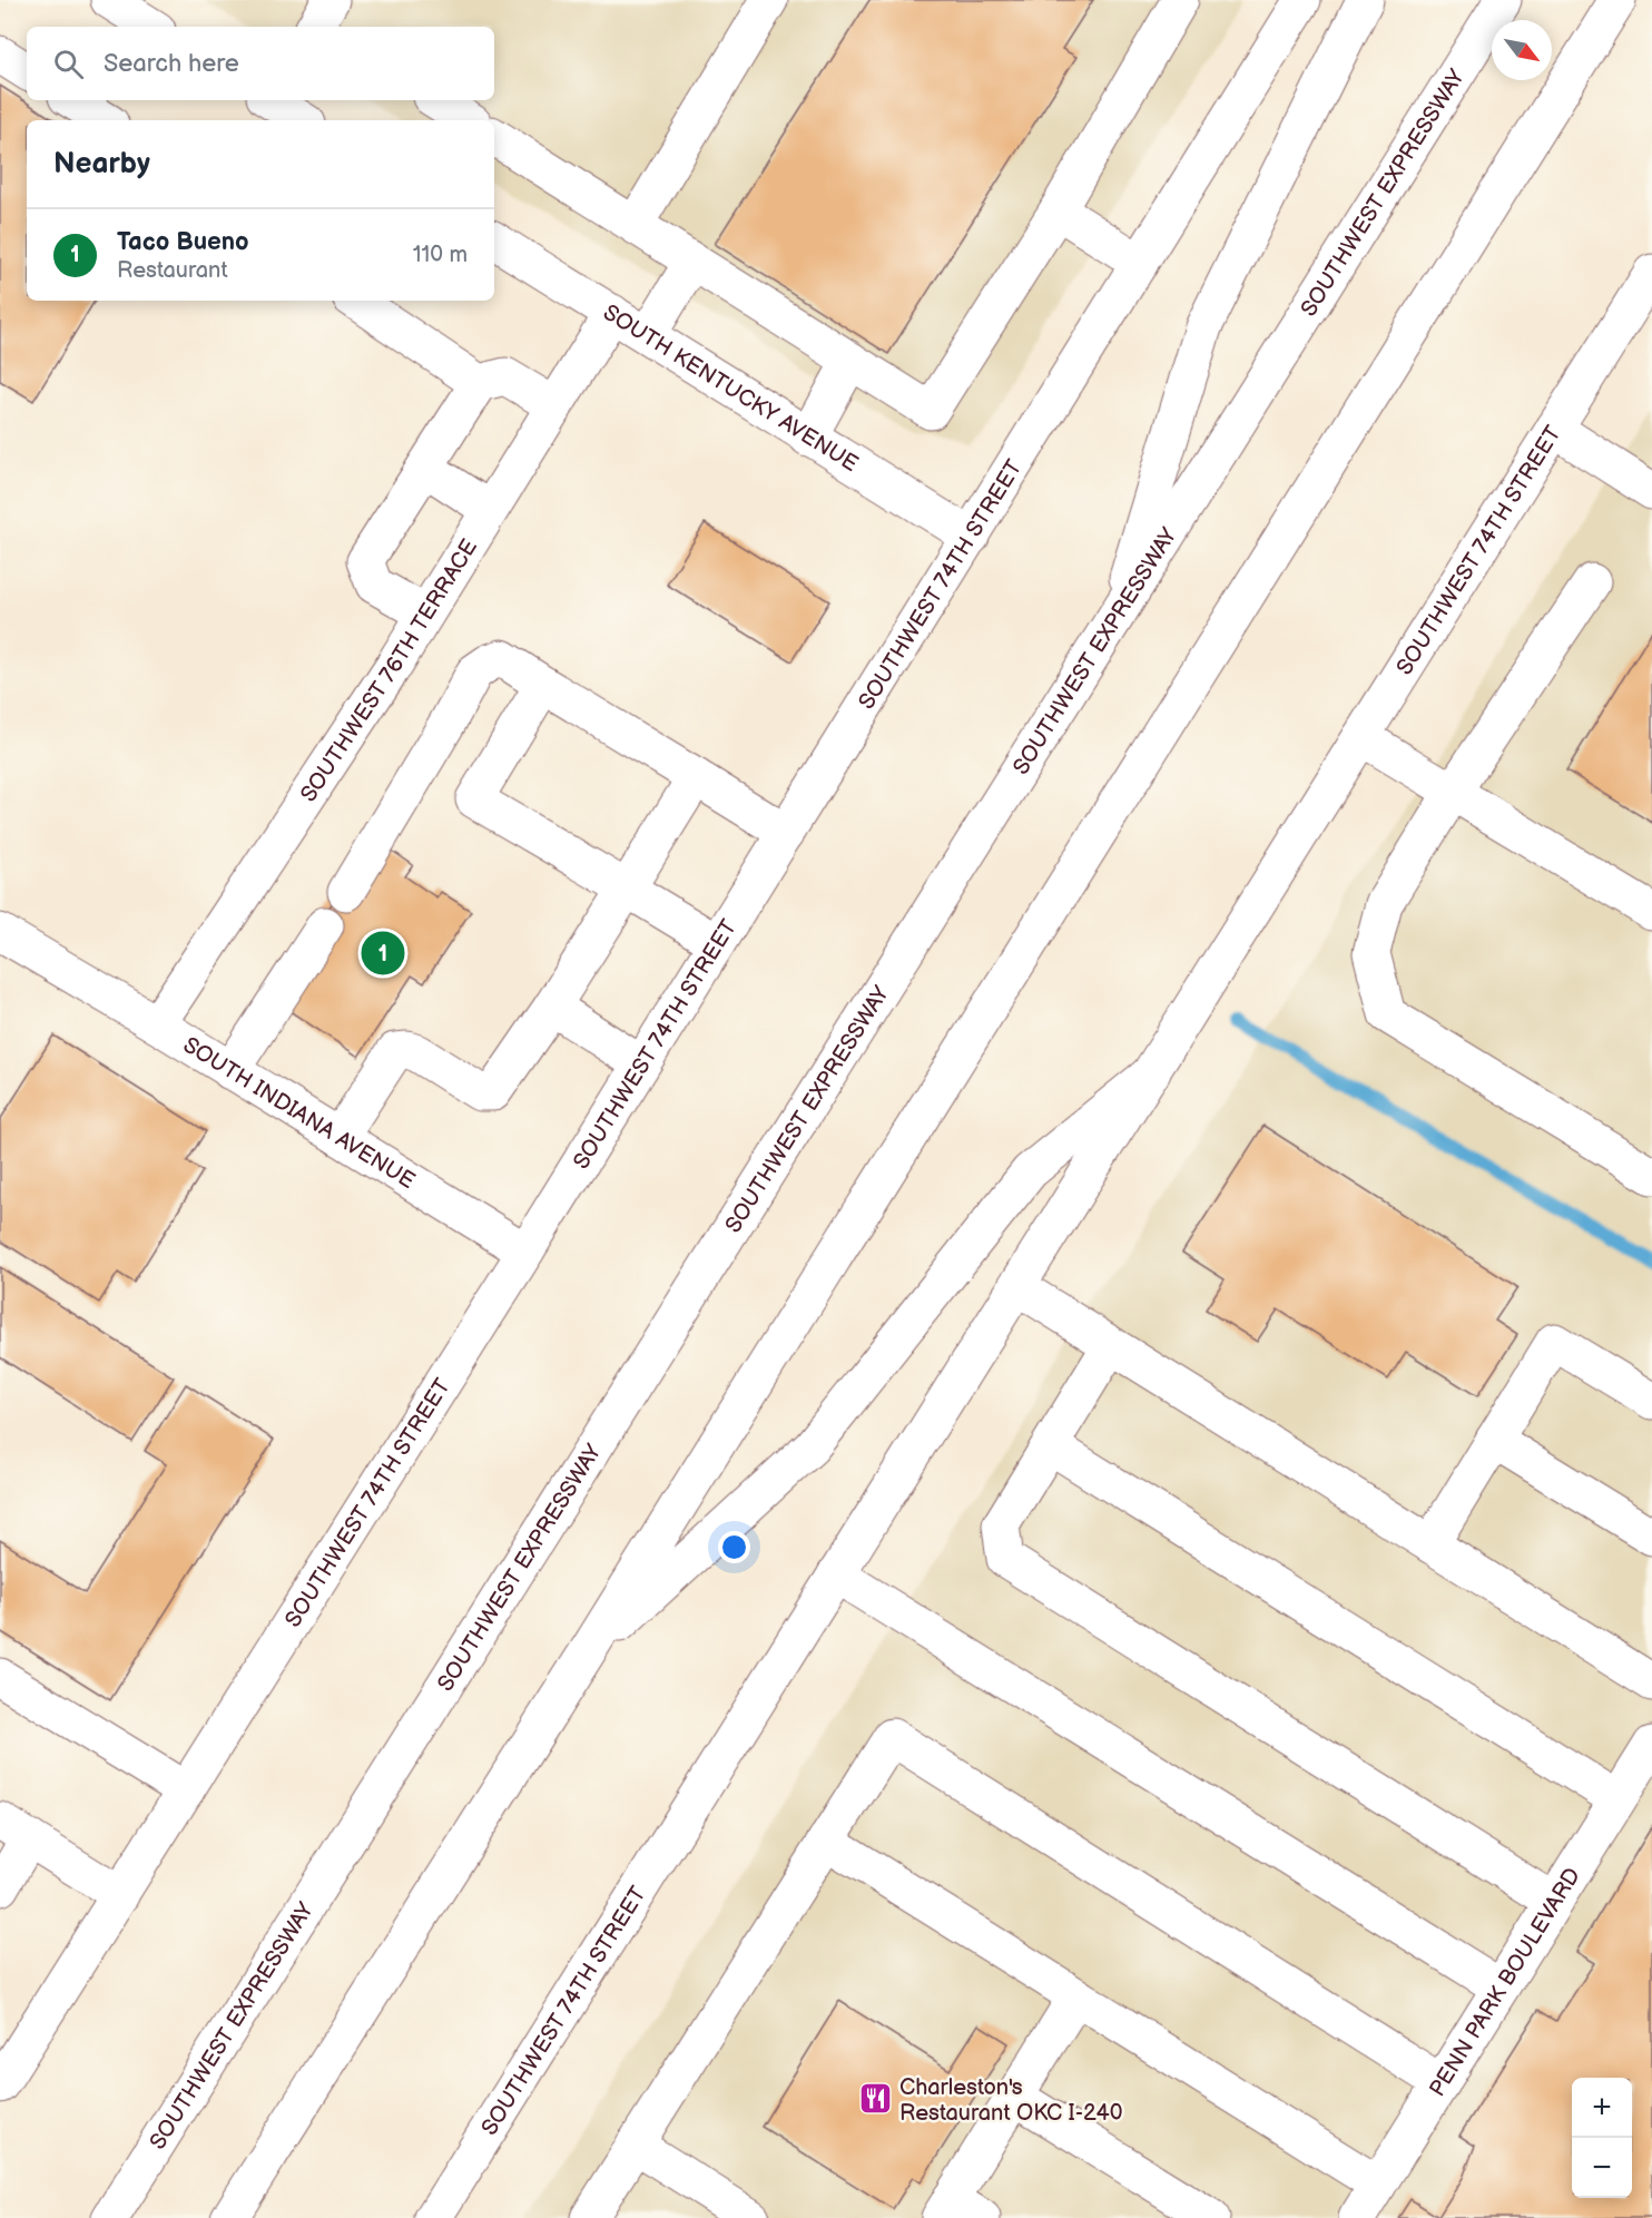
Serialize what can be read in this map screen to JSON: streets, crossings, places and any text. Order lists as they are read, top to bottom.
{
  "streets": {
    "main road": [
      "SOUTHWEST EXPRESSWAY",
      "SOUTH KENTUCKY AVENUE",
      "SOUTHWEST 74TH STREET",
      "SOUTHWEST 76TH TERRACE",
      "SOUTH INDIANA AVENUE",
      "PENN PARK BOULEVARD"
    ]
  },
  "crossings": [
    ["SOUTH KENTUCKY AVENUE", "SOUTHWEST 74TH STREET"],
    ["SOUTH KENTUCKY AVENUE", "SOUTHWEST 76TH TERRACE"],
    ["SOUTHWEST 74TH STREET", "SOUTH INDIANA AVENUE"],
    ["SOUTHWEST 76TH TERRACE", "SOUTH INDIANA AVENUE"]
  ],
  "places": {
    "restaurant": ["Charleston's Restaurant OKC I-240"]
  },
  "north": "bottom right",
  "page": {
    "search": "Search here",
    "heading": "Nearby",
    "list": [
      {
        "mark": "1",
        "name": "Taco Bueno",
        "note": "Restaurant",
        "value": "110 m"
      }
    ],
    "pins": "1",
    "map_buttons": ["+", "−"]
  }
}
